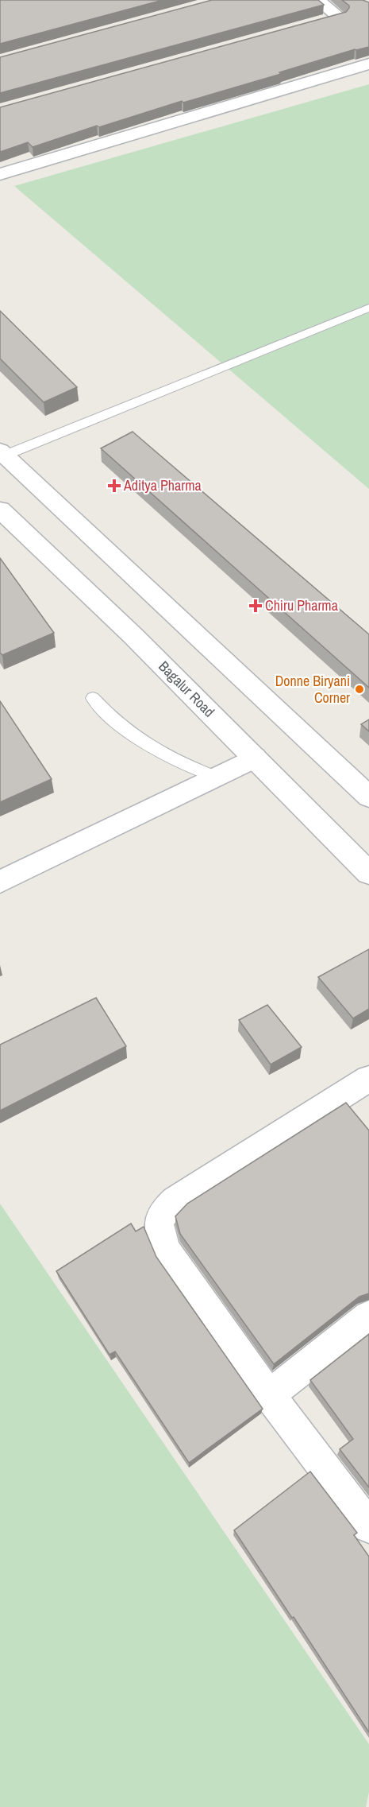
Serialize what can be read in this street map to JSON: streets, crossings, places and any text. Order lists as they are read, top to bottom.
{
  "streets": {
    "street": ["Bagalur Road"]
  },
  "places": {
    "health": ["Aditya Pharma", "Chiru Pharma"],
    "other": ["Donne Biryani Corner"]
  }
}
